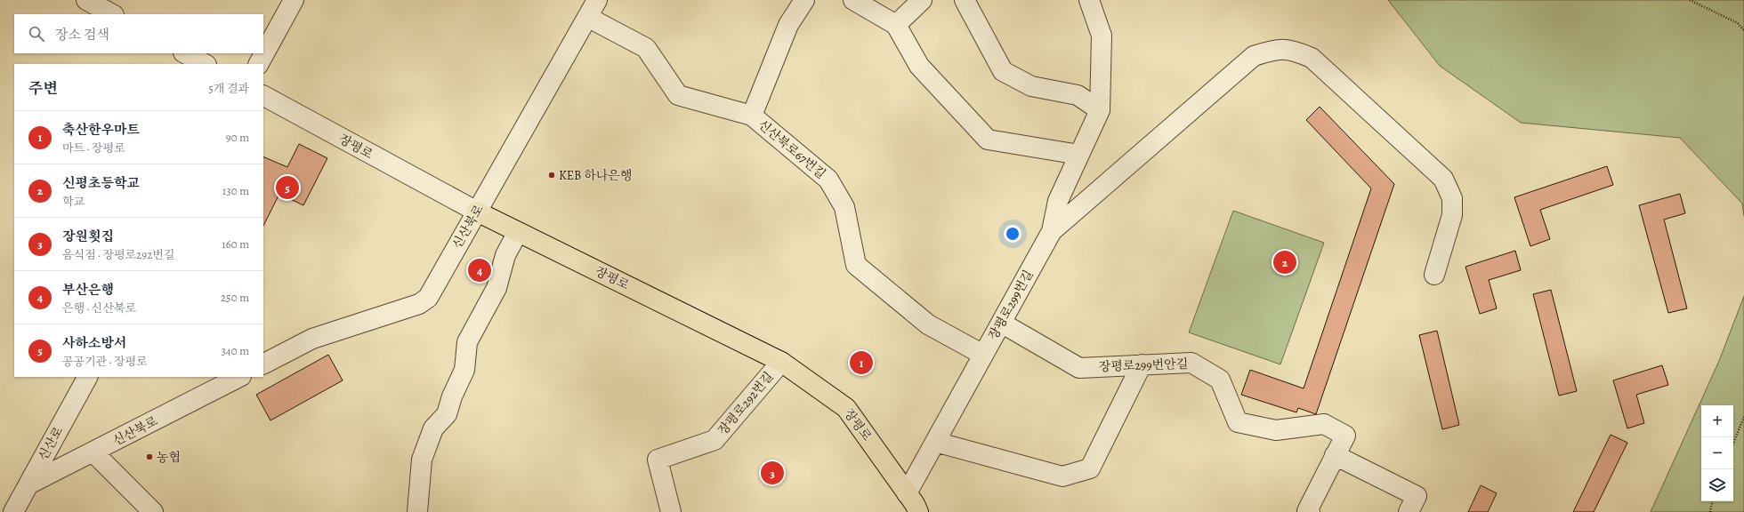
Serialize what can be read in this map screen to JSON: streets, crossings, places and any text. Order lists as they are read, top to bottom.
{
  "streets": {
    "main road": ["장평로"],
    "street": [
      "신산북로67번길",
      "신산북로",
      "장평로299번길",
      "장평로299번안길",
      "장평로292번길",
      "신산로"
    ]
  },
  "crossings": [
    ["장평로", "신산북로"],
    ["장평로", "장평로299번길"],
    ["장평로", "장평로292번길"],
    ["신산북로67번길", "신산북로"],
    ["신산북로67번길", "장평로299번길"],
    ["신산북로", "신산로"],
    ["장평로299번길", "장평로299번안길"]
  ],
  "places": ["KEB 하나은행", "농협"],
  "page": {
    "search": "장소 검색",
    "heading": ["주변", "5개 결과"],
    "list": [
      {
        "mark": "1",
        "name": "축산한우마트",
        "note": "마트 · 장평로",
        "value": "90 m"
      },
      {
        "mark": "2",
        "name": "신평초등학교",
        "note": "학교",
        "value": "130 m"
      },
      {
        "mark": "3",
        "name": "장원횟집",
        "note": "음식점 · 장평로292번길",
        "value": "160 m"
      },
      {
        "mark": "4",
        "name": "부산은행",
        "note": "은행 · 신산북로",
        "value": "250 m"
      },
      {
        "mark": "5",
        "name": "사하소방서",
        "note": "공공기관 · 장평로",
        "value": "340 m"
      }
    ],
    "pins": [
      "5",
      "2",
      "4",
      "1",
      "3"
    ],
    "map_buttons": ["+", "−"]
  }
}
